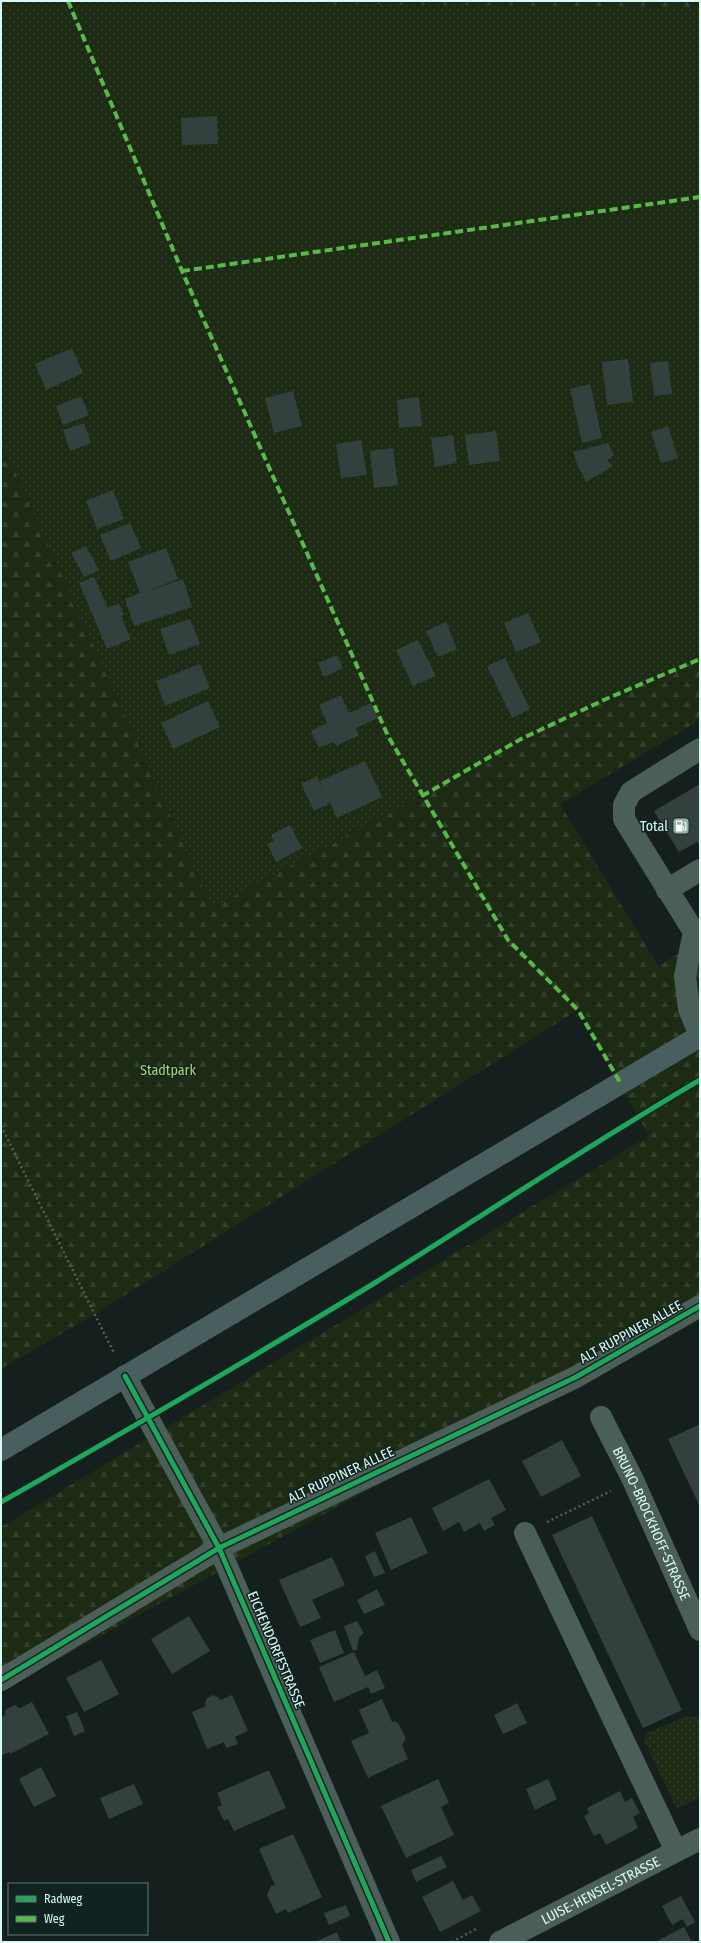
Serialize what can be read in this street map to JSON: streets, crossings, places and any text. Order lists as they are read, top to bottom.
{
  "streets": {
    "street": [
      "ALT RUPPINER ALLEE",
      "BRUNO-BROCKHOFF-STRASSE",
      "EICHENDORFFSTRASSE",
      "LUISE-HENSEL-STRASSE"
    ]
  },
  "crossings": [
    ["ALT RUPPINER ALLEE", "EICHENDORFFSTRASSE"]
  ],
  "parks": ["Stadtpark"],
  "places": {
    "fuel station": ["Total"]
  },
  "legend": ["Radweg", "Weg"]
}
